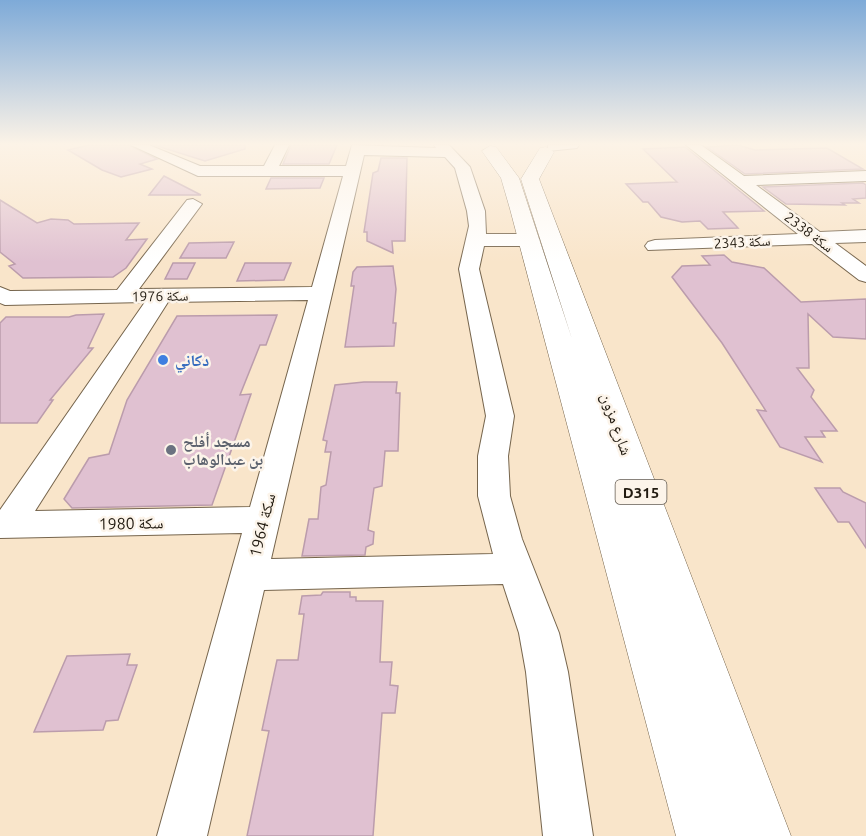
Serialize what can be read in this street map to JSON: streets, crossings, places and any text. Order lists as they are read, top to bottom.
{
  "streets": {
    "main road": ["شارع مزون", "D315"],
    "street": [
      "سكة 2338",
      "سكة 2343",
      "سكة 1976",
      "سكة 1980",
      "سكة 1964"
    ]
  },
  "crossings": [
    ["سكة 2338", "سكة 2343"],
    ["سكة 1976", "سكة 1964"],
    ["سكة 1980", "سكة 1964"]
  ],
  "places": ["دكاني", "مسجد أفلح بن عبدالوهاب"]
}
